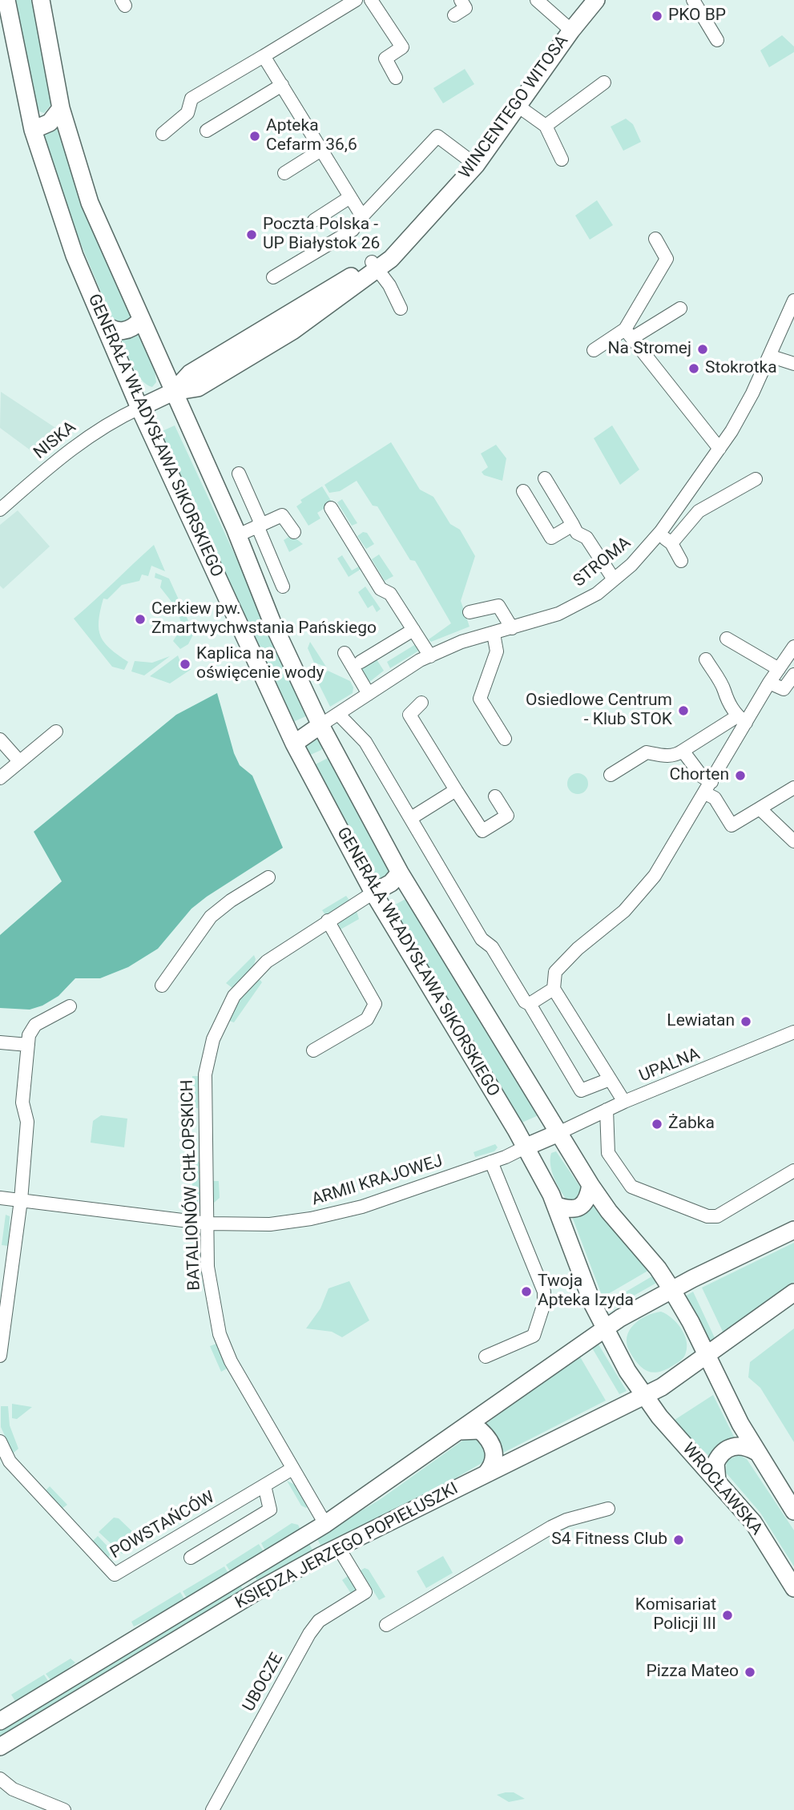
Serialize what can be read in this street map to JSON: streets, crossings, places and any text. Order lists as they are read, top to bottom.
{
  "streets": {
    "main road": [
      "WINCENTEGO WITOSA",
      "GENERAŁA WŁADYSŁAWA SIKORSKIEGO",
      "WROCŁAWSKA",
      "KSIĘDZA JERZEGO POPIEŁUSZKI"
    ],
    "street": [
      "NISKA",
      "STROMA",
      "UPALNA",
      "ARMII KRAJOWEJ",
      "BATALIONÓW CHŁOPSKICH",
      "POWSTAŃCÓW",
      "UBOCZE"
    ]
  },
  "crossings": [
    ["WINCENTEGO WITOSA", "GENERAŁA WŁADYSŁAWA SIKORSKIEGO"],
    ["WINCENTEGO WITOSA", "NISKA"],
    ["GENERAŁA WŁADYSŁAWA SIKORSKIEGO", "NISKA"],
    ["GENERAŁA WŁADYSŁAWA SIKORSKIEGO", "STROMA"],
    ["GENERAŁA WŁADYSŁAWA SIKORSKIEGO", "UPALNA"],
    ["GENERAŁA WŁADYSŁAWA SIKORSKIEGO", "ARMII KRAJOWEJ"],
    ["GENERAŁA WŁADYSŁAWA SIKORSKIEGO", "BATALIONÓW CHŁOPSKICH"],
    ["GENERAŁA WŁADYSŁAWA SIKORSKIEGO", "WROCŁAWSKA"],
    ["GENERAŁA WŁADYSŁAWA SIKORSKIEGO", "KSIĘDZA JERZEGO POPIEŁUSZKI"],
    ["ARMII KRAJOWEJ", "BATALIONÓW CHŁOPSKICH"],
    ["BATALIONÓW CHŁOPSKICH", "POWSTAŃCÓW"],
    ["BATALIONÓW CHŁOPSKICH", "KSIĘDZA JERZEGO POPIEŁUSZKI"],
    ["WROCŁAWSKA", "KSIĘDZA JERZEGO POPIEŁUSZKI"],
    ["KSIĘDZA JERZEGO POPIEŁUSZKI", "UBOCZE"]
  ],
  "places": [
    "PKO BP",
    "Apteka Cefarm 36,6",
    "Poczta Polska - UP Białystok 26",
    "Na Stromej",
    "Stokrotka",
    "Cerkiew pw. Zmartwychwstania Pańskiego",
    "Kaplica na oświęcenie wody",
    "Osiedlowe Centrum - Klub STOK",
    "Chorten",
    "Lewiatan",
    "Żabka",
    "Twoja Apteka Izyda",
    "S4 Fitness Club",
    "Komisariat Policji III",
    "Pizza Mateo"
  ]
}
